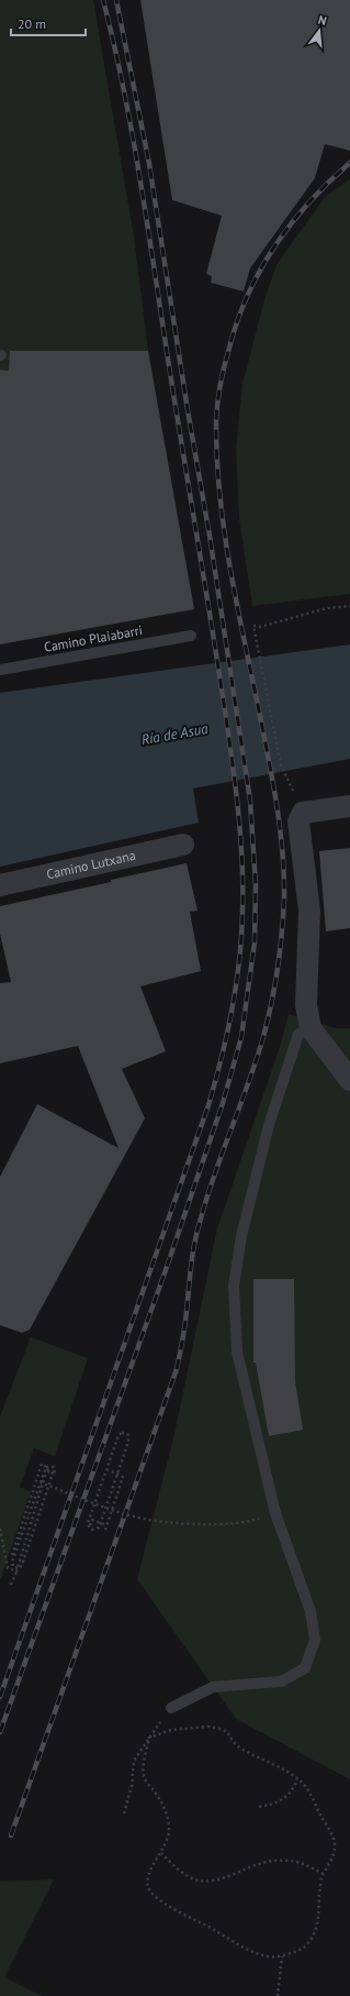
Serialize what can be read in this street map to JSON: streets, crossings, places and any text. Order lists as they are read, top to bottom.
{
  "streets": {
    "street": ["Camino Lutxana"],
    "lane": ["Camino Plaiabarri"]
  },
  "water": ["Ría de Asua"],
  "scale_bar": "20 m",
  "north": "top"
}
